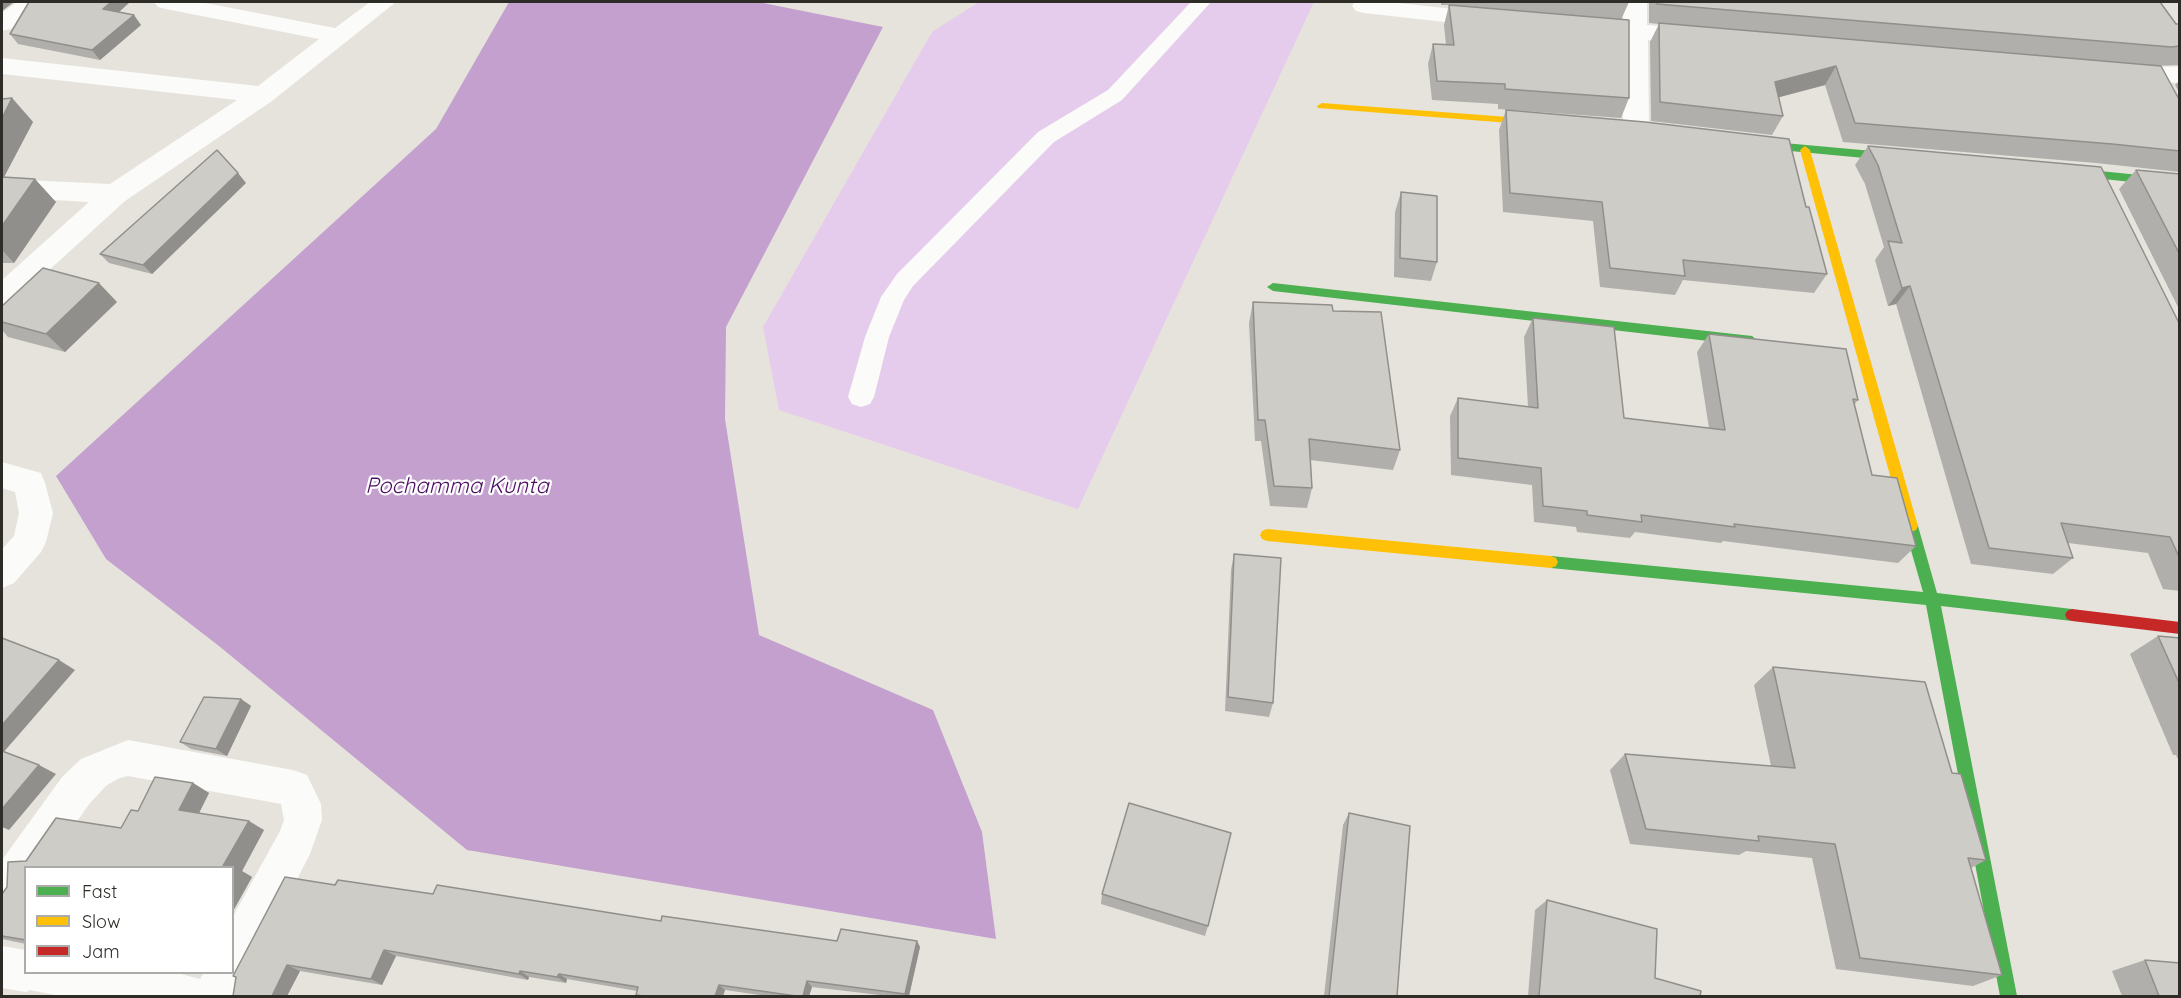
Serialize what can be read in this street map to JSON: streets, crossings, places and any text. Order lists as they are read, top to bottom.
{
  "water": ["Pochamma Kunta"],
  "legend": ["Fast", "Slow", "Jam"]
}
